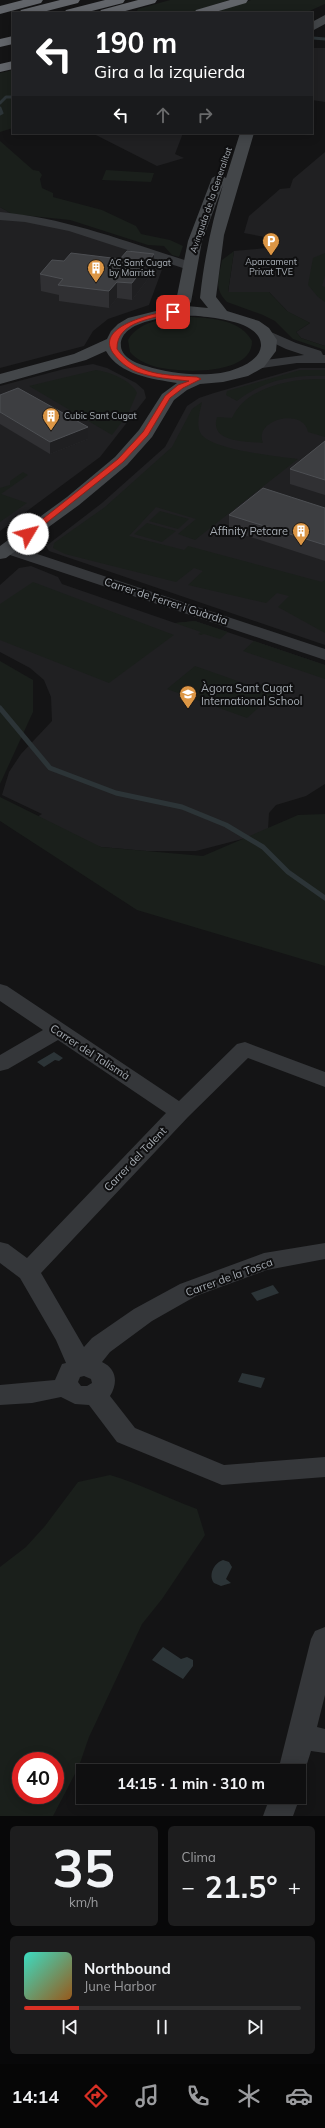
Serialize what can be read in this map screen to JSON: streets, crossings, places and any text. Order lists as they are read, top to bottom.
{
  "streets": {
    "street": [
      "Avinguda de la Generalitat",
      "Carrer de Ferrer i Guàrdia",
      "Carrer del Talismà",
      "Carrer del Talent",
      "Carrer de la Tosca"
    ]
  },
  "crossings": [
    ["Carrer del Talismà", "Carrer del Talent"]
  ],
  "places": {
    "parking": ["Aparcament Privat TVE"],
    "building": ["AC Sant Cugat by Marriott", "Cubic Sant Cugat", "Affinity Petcare"],
    "school or university": ["Àgora Sant Cugat International School"]
  },
  "page": {
    "turn": ["190 m", "Gira a la izquierda"],
    "limit": "40",
    "trip": "14:15 · 1 min · 310 m",
    "tile": [
      ["35", "km/h"],
      "Clima"
    ],
    "heat": ["−", "21.5°", "+"],
    "song": ["Northbound", "June Harbor"],
    "tabs": "14:14"
  }
}
